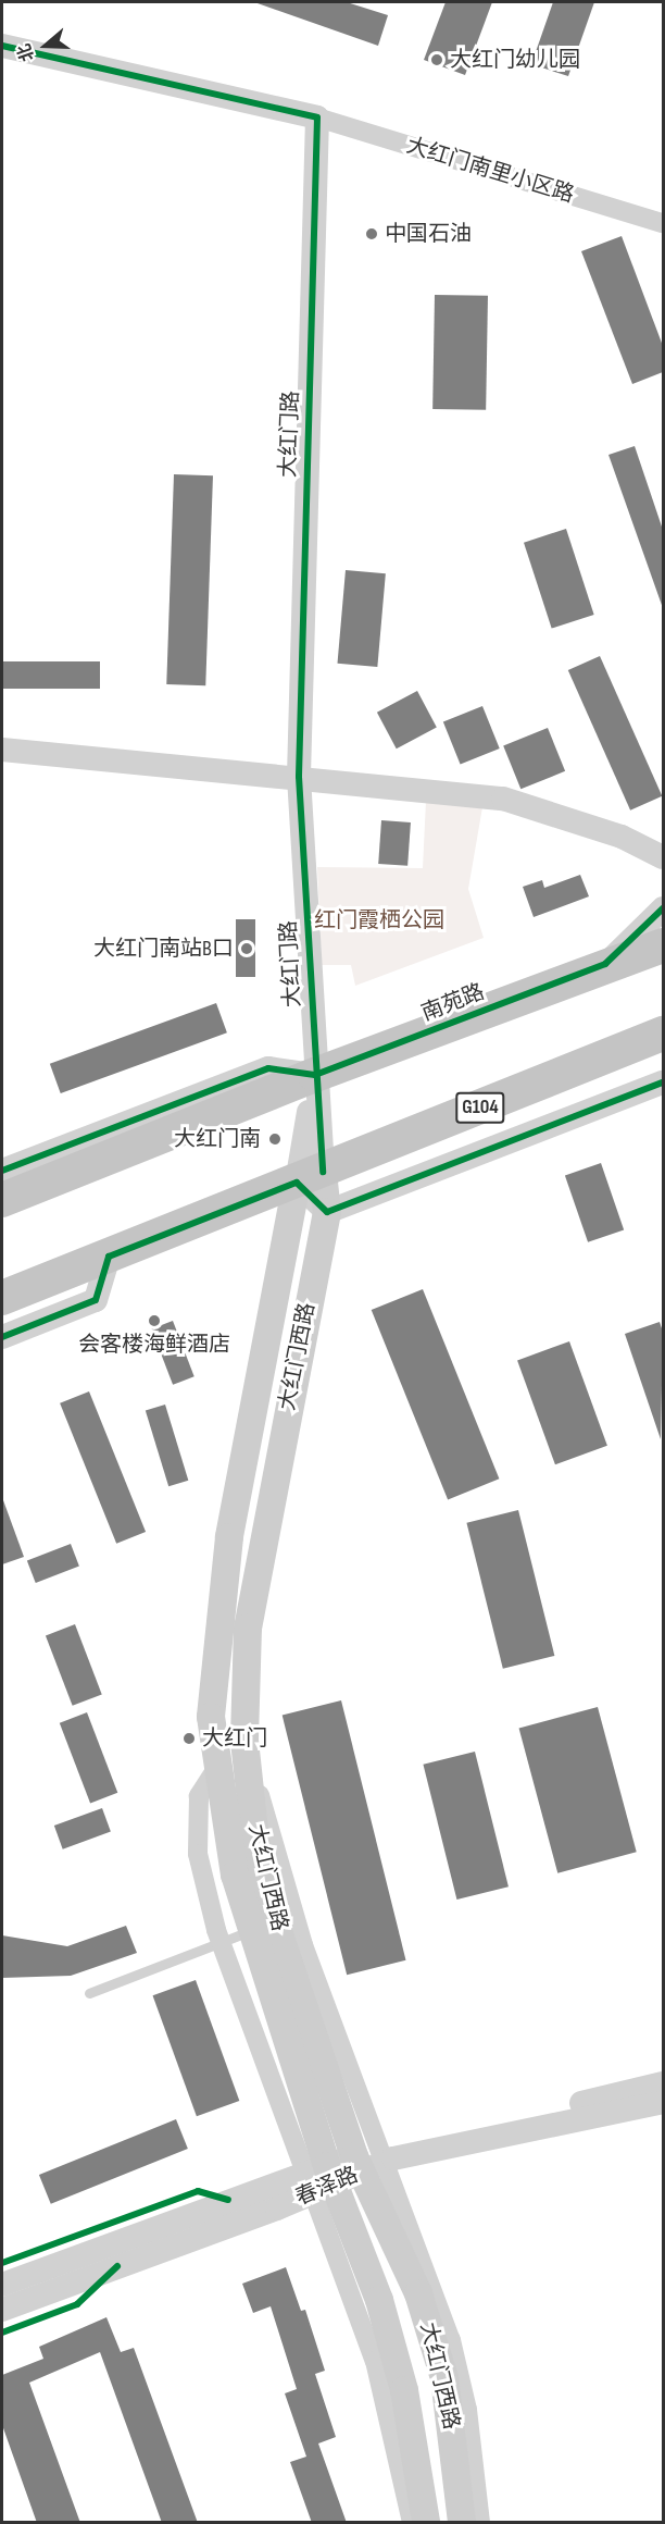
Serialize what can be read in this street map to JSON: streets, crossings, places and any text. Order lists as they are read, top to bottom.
{
  "streets": {
    "highway": ["南苑路", "G104"],
    "main road": ["大红门西路"],
    "street": ["大红门南里小区路", "大红门路", "春泽路"]
  },
  "crossings": [
    ["大红门南里小区路", "大红门路"],
    ["大红门路", "南苑路"],
    ["大红门路", "G104"],
    ["大红门路", "大红门西路"],
    ["G104", "大红门西路"],
    ["大红门西路", "春泽路"]
  ],
  "parks": ["红门霞栖公园"],
  "places": [
    "大红门幼儿园",
    "中国石油",
    "大红门南站B口",
    "大红门南",
    "会客楼海鲜酒店",
    "大红门"
  ],
  "north": "left"
}
